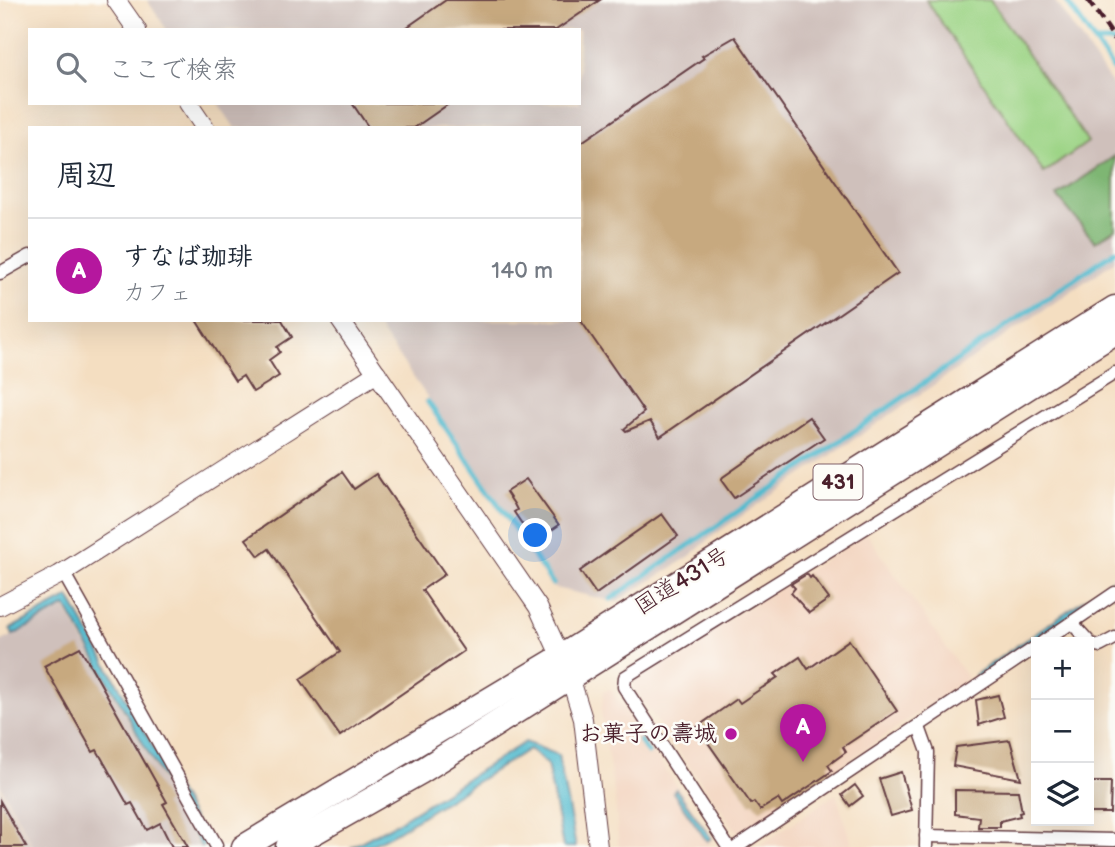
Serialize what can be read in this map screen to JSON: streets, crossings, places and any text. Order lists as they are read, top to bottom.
{
  "streets": {
    "highway": ["431", "国道431号"]
  },
  "places": ["お菓子の壽城"],
  "page": {
    "search": "ここで検索",
    "heading": "周辺",
    "list": [
      {
        "mark": "A",
        "name": "すなば珈琲",
        "note": "カフェ",
        "value": "140 m"
      }
    ],
    "map_buttons": ["+", "−"],
    "pins": "A"
  }
}
